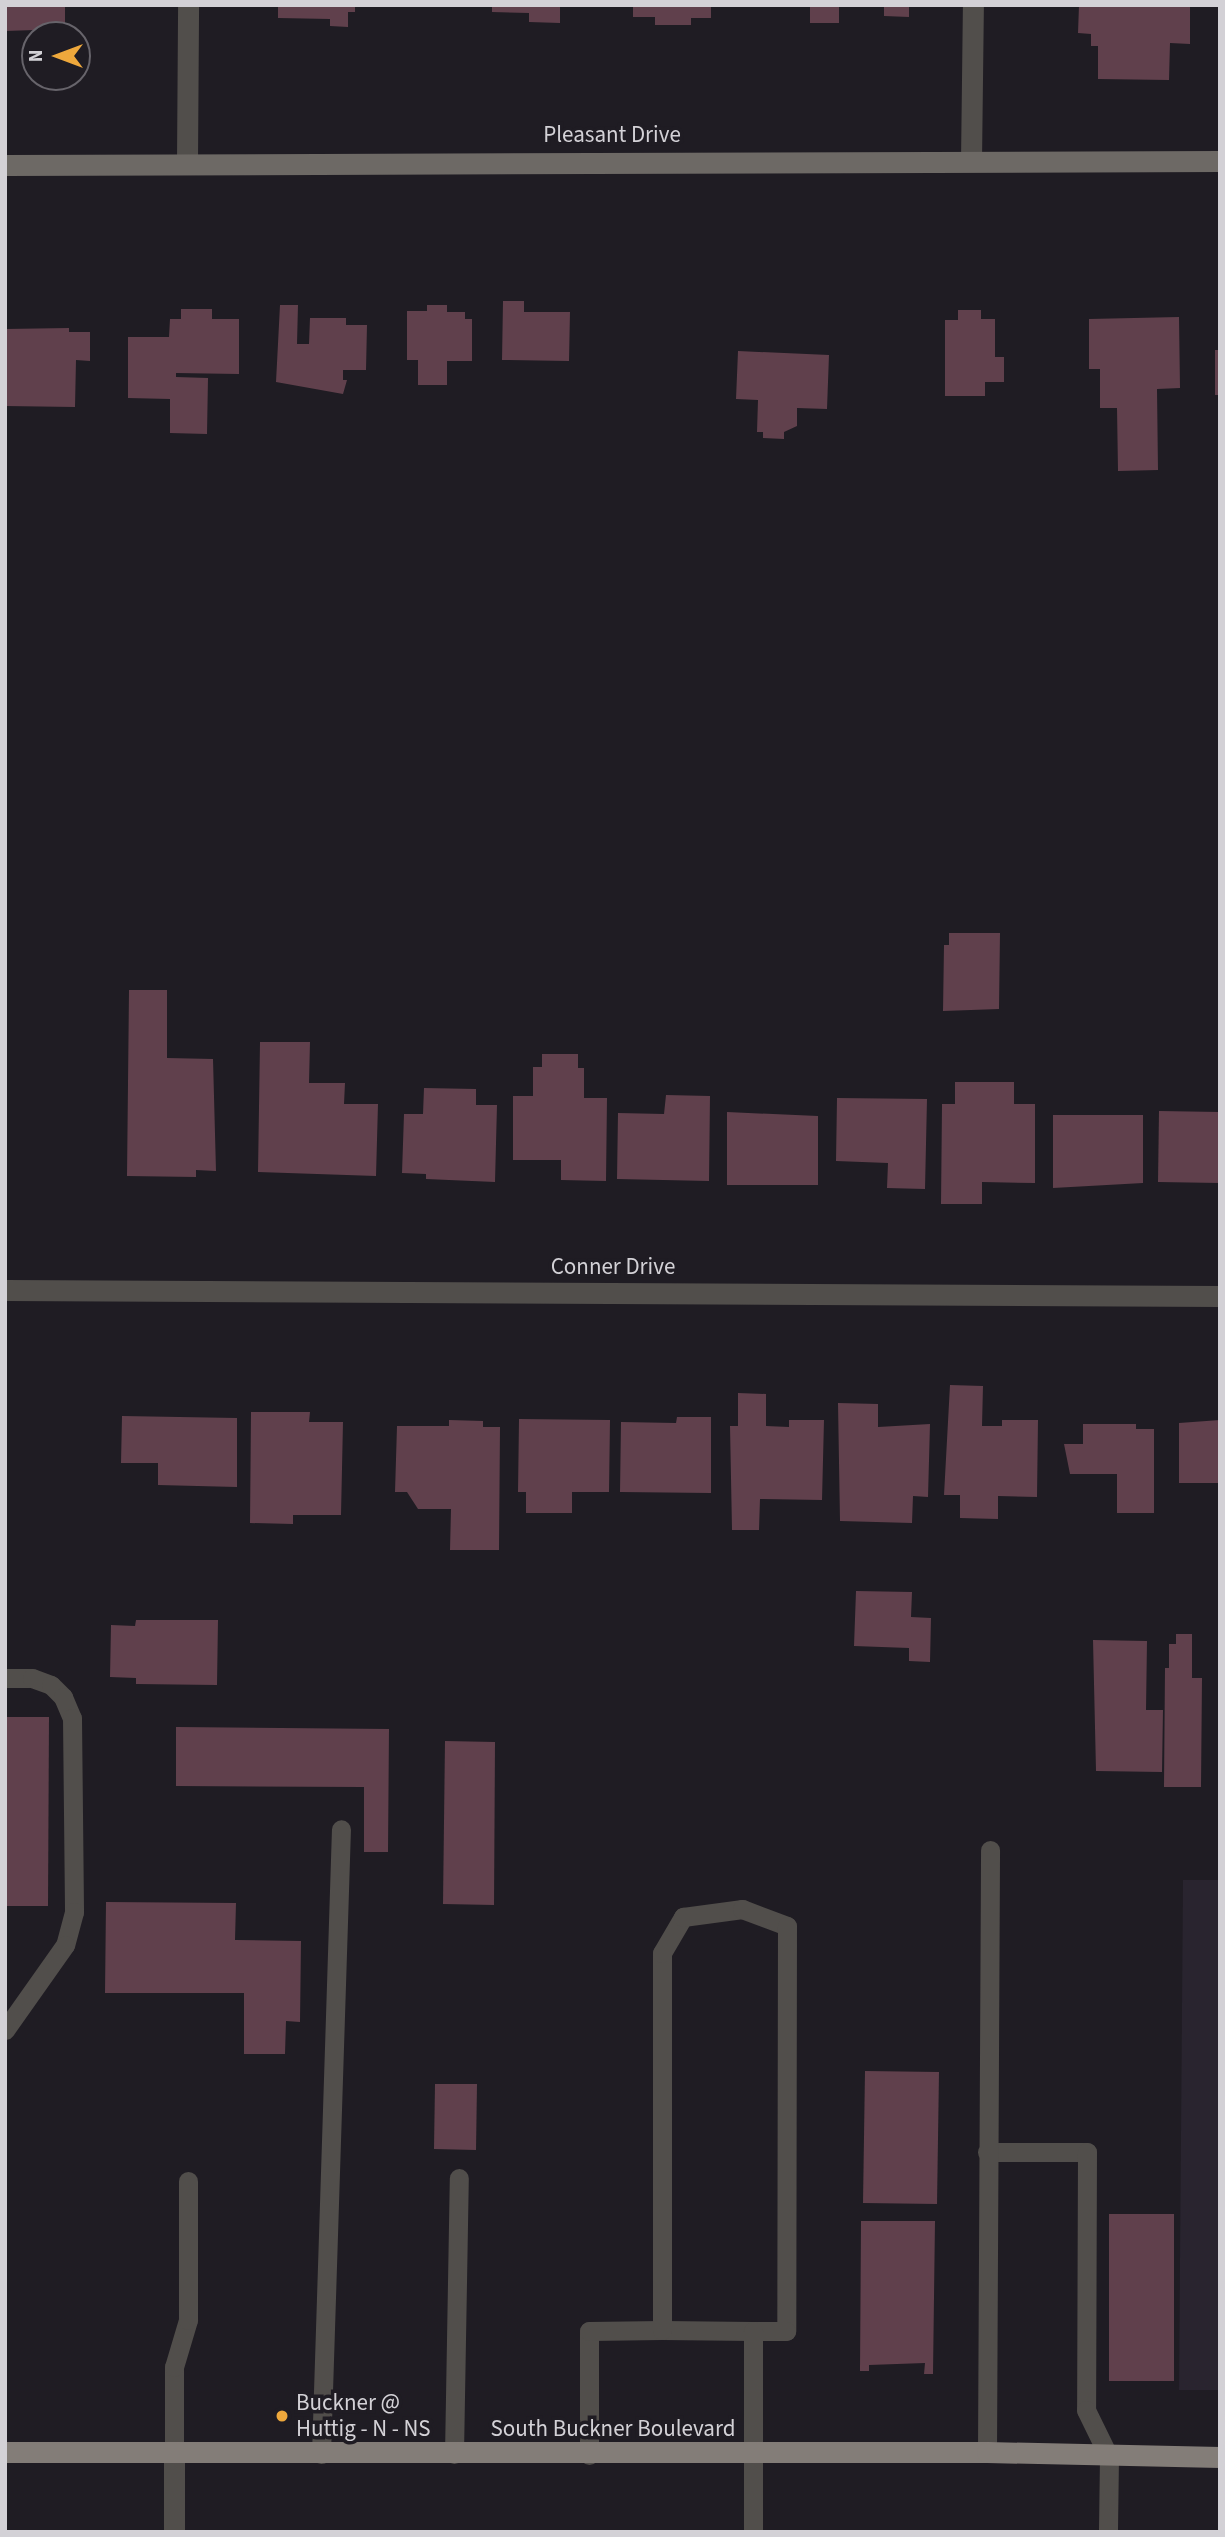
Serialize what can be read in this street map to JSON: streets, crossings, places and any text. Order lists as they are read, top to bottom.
{
  "streets": {
    "main road": ["South Buckner Boulevard"],
    "street": ["Pleasant Drive", "Conner Drive"]
  },
  "places": ["Buckner @ Huttig - N - NS"],
  "north": "left"
}
